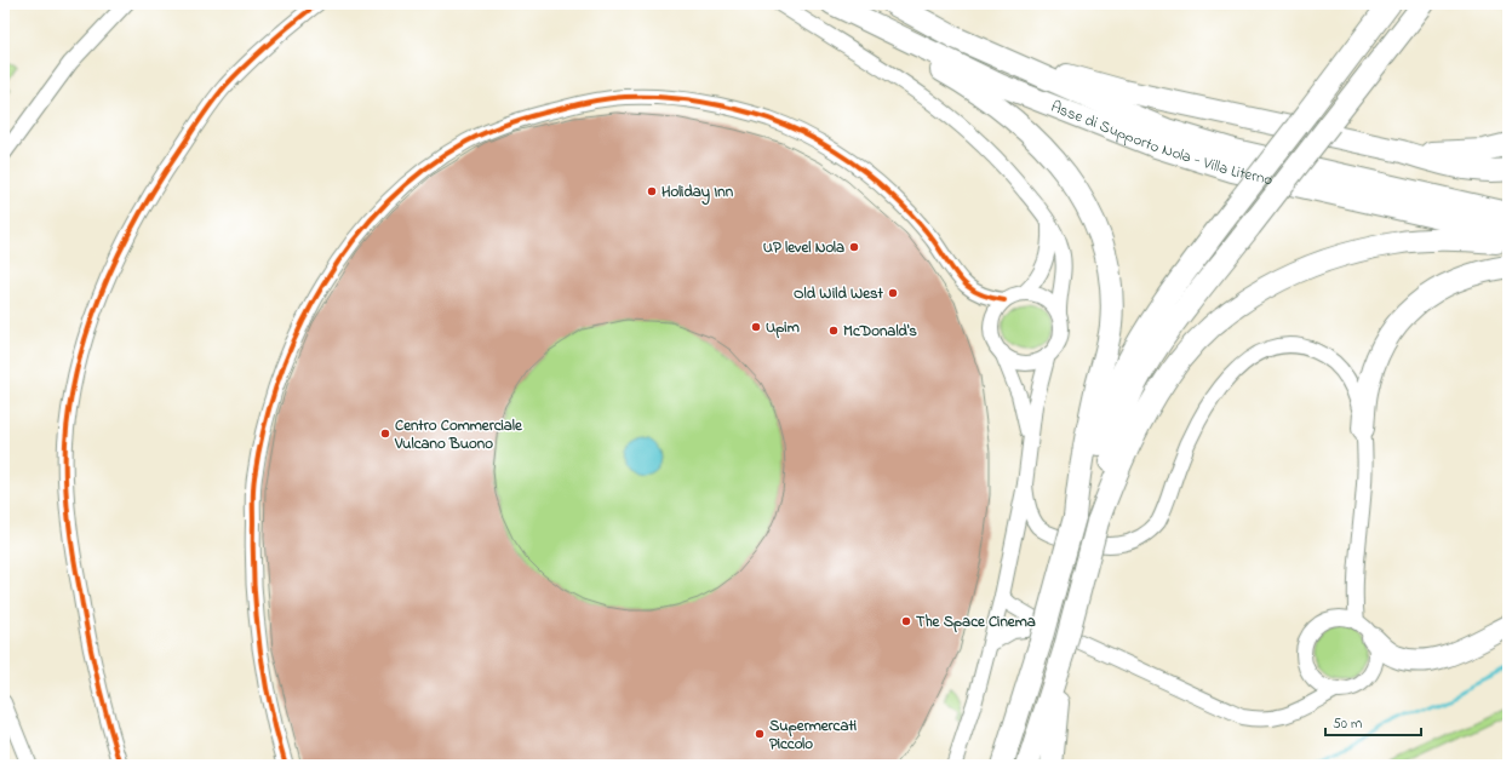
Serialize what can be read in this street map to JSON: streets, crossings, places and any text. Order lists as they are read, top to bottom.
{
  "streets": {
    "highway": ["Asse di Supporto Nola - Villa Literno"]
  },
  "places": [
    "Holiday Inn",
    "UP level Nola",
    "Old Wild West",
    "Upim",
    "McDonald's",
    "Centro Commerciale Vulcano Buono",
    "The Space Cinema",
    "Supermercati Piccolo"
  ],
  "scale_bar": "50 m"
}
